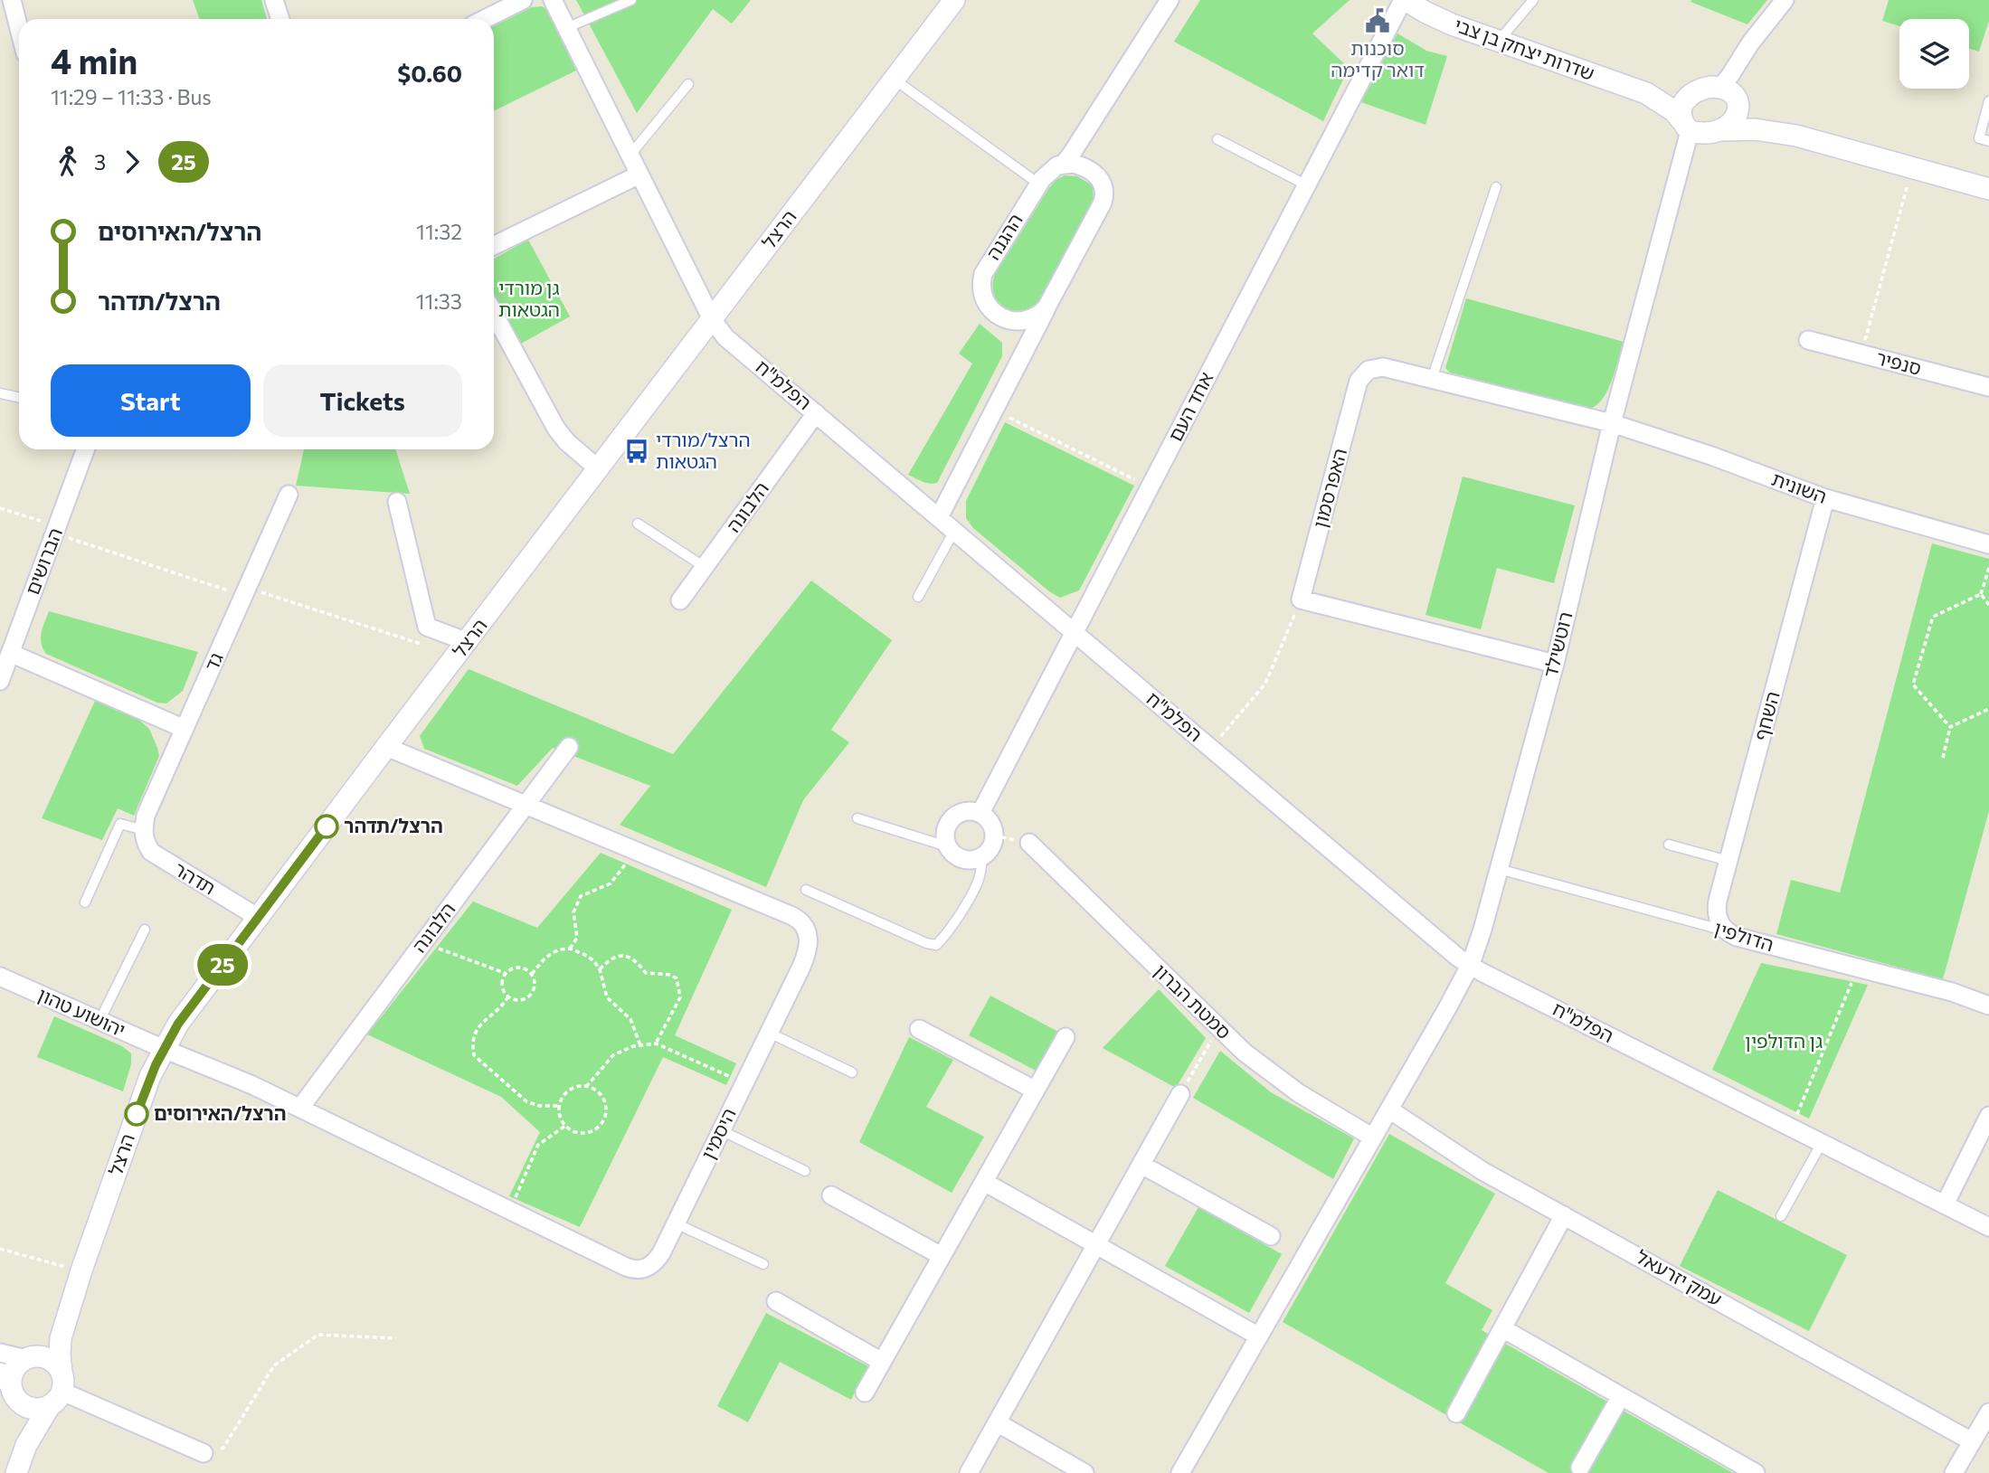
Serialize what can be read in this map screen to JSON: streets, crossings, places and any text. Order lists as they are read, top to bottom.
{
  "streets": {
    "street": [
      "שדרות יצחק בן צבי",
      "הרצל",
      "ההגנה",
      "סנפיר",
      "הפלמ\"ח",
      "אחד העם",
      "האפרסמון",
      "השונית",
      "הלבונה",
      "הברושים",
      "רוטשילד",
      "גד",
      "השחף",
      "תדהר",
      "הדולפין",
      "סמטת הברון",
      "יהושוע טהון",
      "היסמין",
      "עמק יזרעאל"
    ]
  },
  "crossings": [
    ["שדרות יצחק בן צבי", "אחד העם"],
    ["שדרות יצחק בן צבי", "רוטשילד"],
    ["הרצל", "הפלמ\"ח"],
    ["הרצל", "תדהר"],
    ["הרצל", "יהושוע טהון"],
    ["הרצל", "היסמין"],
    ["הפלמ\"ח", "אחד העם"],
    ["הפלמ\"ח", "הלבונה"],
    ["הפלמ\"ח", "רוטשילד"],
    ["האפרסמון", "השונית"],
    ["האפרסמון", "רוטשילד"],
    ["השונית", "רוטשילד"],
    ["השונית", "השחף"],
    ["הלבונה", "היסמין"],
    ["רוטשילד", "הדולפין"],
    ["רוטשילד", "סמטת הברון"],
    ["רוטשילד", "עמק יזרעאל"],
    ["גד", "תדהר"],
    ["השחף", "הדולפין"],
    ["יהושוע טהון", "היסמין"]
  ],
  "parks": ["גן מורדי הגטאות", "גן הדולפין"],
  "places": {
    "public building": ["סוכנות דואר קדימה"],
    "bus stop": ["הרצל/מורדי הגטאות"],
    "other": ["הרצל/תדהר", "הרצל/האירוסים"]
  },
  "lines": ["bus line 25"],
  "page": {
    "on_map": "25",
    "heading": ["4 min", "11:29 – 11:33 · Bus", "$0.60"],
    "legs": ["3", "25"],
    "list": [
      {
        "name": "הרצל/האירוסים",
        "value": "11:32"
      },
      {
        "name": "הרצל/תדהר",
        "value": "11:33"
      }
    ],
    "buttons": ["Start", "Tickets"]
  }
}
